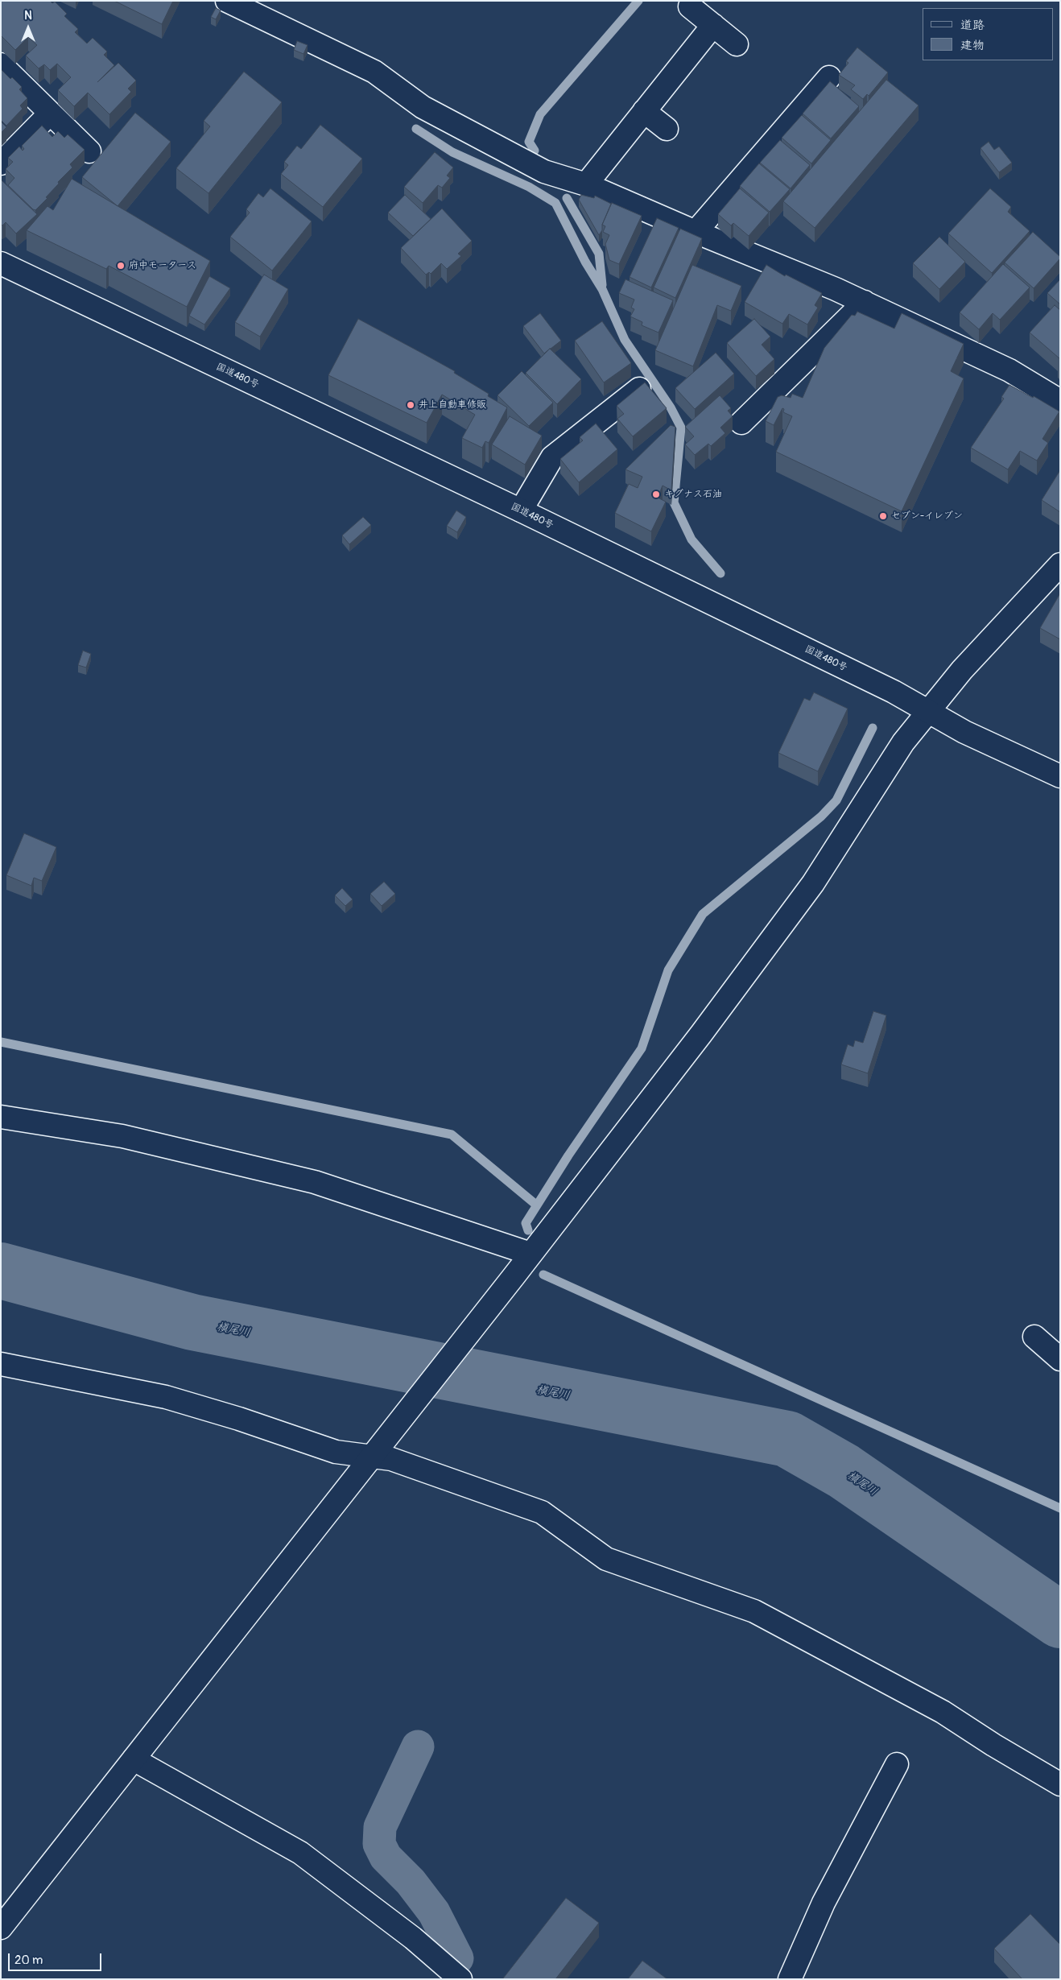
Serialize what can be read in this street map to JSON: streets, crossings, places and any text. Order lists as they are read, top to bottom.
{
  "streets": {
    "main road": ["国道480号"]
  },
  "water": ["槇尾川"],
  "places": [
    "府中モータース",
    "井上自動車修販",
    "キグナス石油",
    "セブン-イレブン"
  ],
  "legend": ["道路", "建物"],
  "scale_bar": "20 m",
  "north": "top"
}
